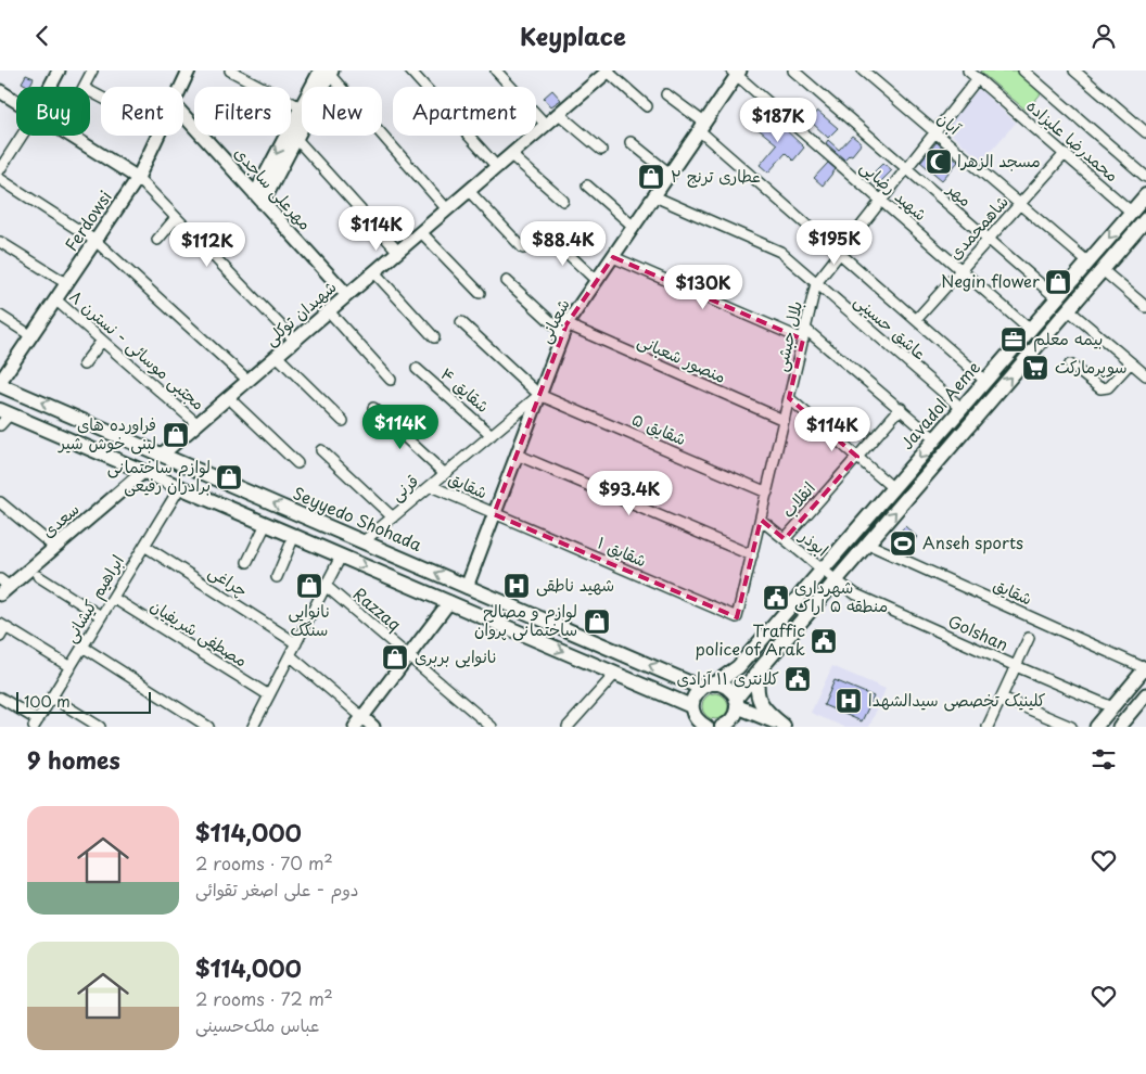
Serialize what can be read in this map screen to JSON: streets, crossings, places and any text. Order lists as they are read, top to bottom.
{
  "streets": {
    "main road": ["Javadol Aeme", "Seyyedo Shohada"],
    "street": [
      "آبان",
      "محمدرضا علیزاده",
      "مهرعلی ساجدی",
      "شهید رضایی",
      "مهر",
      "Ferdowsi",
      "شاهمحمدی",
      "شهیدان توکلی",
      "شعبانی",
      "عاشق حسینی",
      "بلال حبشی",
      "مجتبی موسائی - نسترن ۸",
      "منصور شعبانی",
      "شقایق ۴",
      "شقایق ۵",
      "شقایق",
      "قرنی",
      "انقلاب",
      "سعدی",
      "ابوذر",
      "شقایق ۱",
      "چراغی",
      "ابراهیم کیشانی",
      "Razzaq",
      "مصطفی شریفیان",
      "Golshan"
    ]
  },
  "crossings": [
    ["آبان", "شاهمحمدی"],
    ["آبان", "بلال حبشی"],
    ["آبان", "Javadol Aeme"],
    ["محمدرضا علیزاده", "شاهمحمدی"],
    ["محمدرضا علیزاده", "بلال حبشی"],
    ["محمدرضا علیزاده", "Javadol Aeme"],
    ["مهرعلی ساجدی", "شهیدان توکلی"],
    ["شهید رضایی", "شاهمحمدی"],
    ["شهید رضایی", "شعبانی"],
    ["شهید رضایی", "بلال حبشی"],
    ["شهید رضایی", "Javadol Aeme"],
    ["مهر", "شاهمحمدی"],
    ["مهر", "بلال حبشی"],
    ["مهر", "Javadol Aeme"],
    ["Ferdowsi", "مجتبی موسائی - نسترن ۸"],
    ["Ferdowsi", "Seyyedo Shohada"],
    ["شهیدان توکلی", "مجتبی موسائی - نسترن ۸"],
    ["شهیدان توکلی", "Seyyedo Shohada"],
    ["شعبانی", "عاشق حسینی"],
    ["شعبانی", "منصور شعبانی"],
    ["شعبانی", "شقایق ۵"],
    ["شعبانی", "شقایق"],
    ["شعبانی", "قرنی"],
    ["شعبانی", "Seyyedo Shohada"],
    ["شعبانی", "شقایق ۱"],
    ["عاشق حسینی", "بلال حبشی"],
    ["عاشق حسینی", "Javadol Aeme"],
    ["بلال حبشی", "منصور شعبانی"],
    ["بلال حبشی", "شقایق ۵"],
    ["بلال حبشی", "ابوذر"],
    ["بلال حبشی", "شقایق ۱"],
    ["شقایق ۴", "قرنی"],
    ["Javadol Aeme", "شقایق"],
    ["Javadol Aeme", "Seyyedo Shohada"],
    ["Javadol Aeme", "ابوذر"],
    ["Javadol Aeme", "Golshan"],
    ["شقایق ۵", "قرنی"],
    ["شقایق", "قرنی"],
    ["شقایق", "شقایق ۱"],
    ["قرنی", "Seyyedo Shohada"],
    ["انقلاب", "ابوذر"],
    ["ابوذر", "Golshan"],
    ["چراغی", "ابراهیم کیشانی"],
    ["ابراهیم کیشانی", "مصطفی شریفیان"]
  ],
  "places": {
    "mosque": ["مسجد الزهرا"],
    "shop": [
      "عطاری ترنج ۲",
      "Negin flower",
      "فراورده های لبنی خوش شیر",
      "لوازم ساختمانی برادران رفیعی",
      "نانوایی سنگک",
      "لوازم و مصالح ساختمانی پروان",
      "نانوایی بربری"
    ],
    "office": ["بیمه معلم"],
    "supermarket": ["سوپرمارکت"],
    "sports": ["Anseh sports"],
    "hospital": ["شهید ناطقی", "کلینیک تخصصی سیدالشهدا"],
    "public building": ["شهرداری منطقه ۵ اراک", "Traffic police of Arak", "کلانتری ۱۱ آزادی"]
  },
  "scale_bar": "100 m",
  "page": {
    "header": "Keyplace",
    "chip": [
      "Buy",
      "Rent",
      "Filters",
      "New",
      "Apartment"
    ],
    "price": [
      "$187K",
      "$114K",
      "$195K",
      "$88.4K",
      "$112K",
      "$130K",
      "$114K",
      "$114K",
      "$93.4K"
    ],
    "scale": "100 m",
    "heading": "9 homes",
    "list": [
      {
        "name": "$114,000",
        "note": "2 rooms · 70 m² · دوم - علی اصغر تقوائی"
      },
      {
        "name": "$114,000",
        "note": "2 rooms · 72 m² · عباس ملک‌حسینی"
      }
    ]
  }
}
